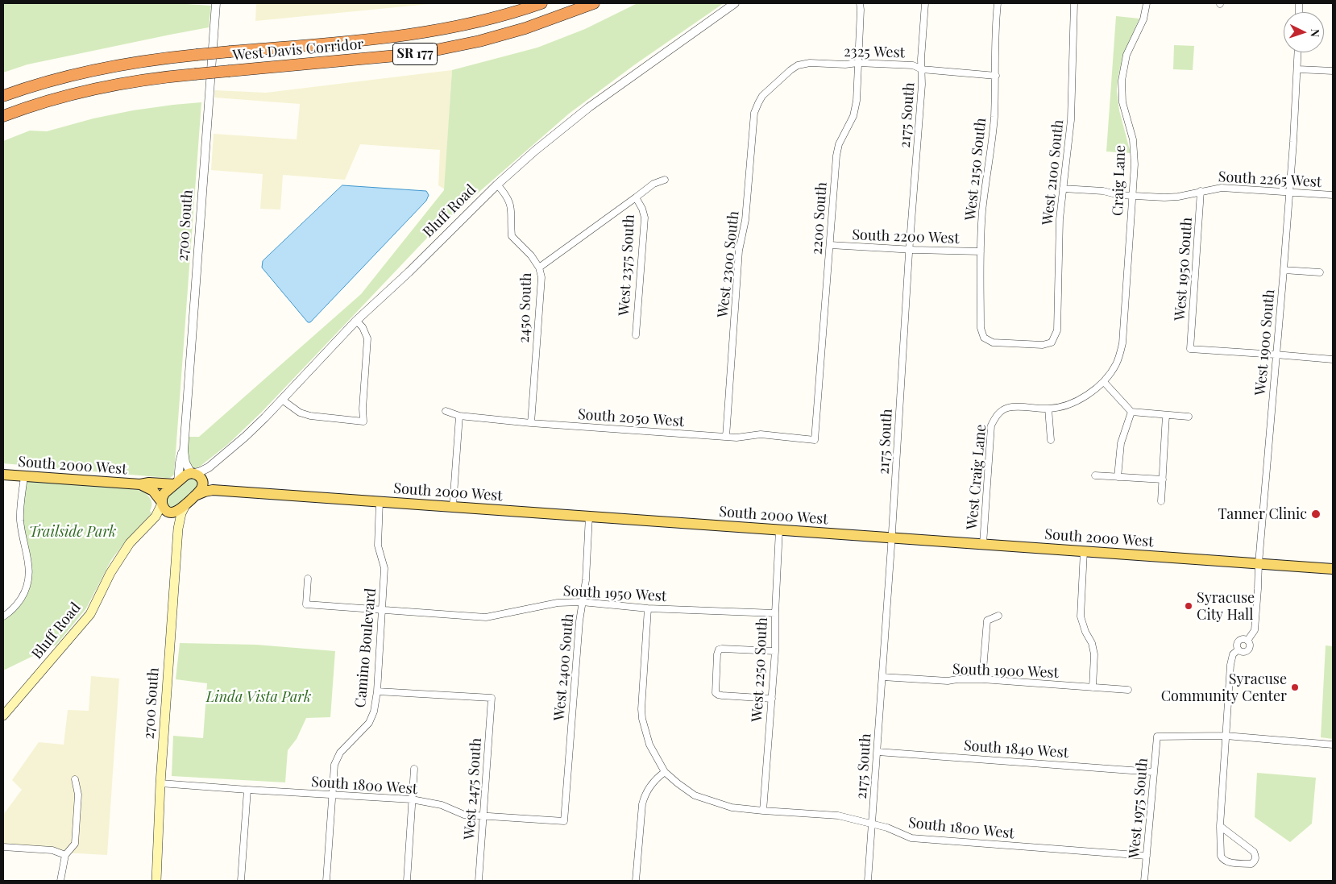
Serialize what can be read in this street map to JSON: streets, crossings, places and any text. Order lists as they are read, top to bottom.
{
  "streets": {
    "highway": ["West Davis Corridor", "SR 177"],
    "main road": ["Bluff Road", "2700 South", "South 2000 West"],
    "street": [
      "2325 West",
      "2175 South",
      "West 2150 South",
      "West 2100 South",
      "South 2265 West",
      "Craig Lane",
      "2200 South",
      "South 2200 West",
      "West 2300 South",
      "West 2375 South",
      "West 1950 South",
      "2450 South",
      "West 1900 South",
      "South 2050 West",
      "West Craig Lane",
      "South 1950 West",
      "Camino Boulevard",
      "West 2400 South",
      "West 2250 South",
      "South 1900 West",
      "South 1840 West",
      "South 1800 West",
      "West 2475 South",
      "West 1975 South"
    ]
  },
  "crossings": [
    ["2325 West", "2175 South"],
    ["2325 West", "West 2150 South"],
    ["2325 West", "2200 South"],
    ["2325 West", "West 2300 South"],
    ["2175 South", "South 2200 West"],
    ["2175 South", "South 2000 West"],
    ["2175 South", "South 1900 West"],
    ["2175 South", "South 1840 West"],
    ["2175 South", "South 1800 West"],
    ["West 2150 South", "West 2100 South"],
    ["West 2150 South", "South 2200 West"],
    ["West 2100 South", "South 2265 West"],
    ["South 2265 West", "Craig Lane"],
    ["South 2265 West", "West 1950 South"],
    ["South 2265 West", "West 1900 South"],
    ["Bluff Road", "2700 South"],
    ["Bluff Road", "2450 South"],
    ["Bluff Road", "South 2000 West"],
    ["2200 South", "South 2200 West"],
    ["2200 South", "South 2050 West"],
    ["2700 South", "South 2000 West"],
    ["2700 South", "South 1800 West"],
    ["West 2300 South", "South 2050 West"],
    ["West 1950 South", "West 1900 South"],
    ["2450 South", "South 2050 West"],
    ["West 1900 South", "South 2000 West"],
    ["South 2000 West", "West Craig Lane"],
    ["South 2000 West", "Camino Boulevard"],
    ["South 2000 West", "West 2400 South"],
    ["South 2000 West", "West 2250 South"],
    ["South 1950 West", "Camino Boulevard"],
    ["South 1950 West", "West 2400 South"],
    ["South 1950 West", "West 2250 South"],
    ["Camino Boulevard", "South 1800 West"],
    ["Camino Boulevard", "West 2475 South"],
    ["West 2400 South", "South 1800 West"],
    ["West 2250 South", "South 1800 West"],
    ["South 1840 West", "West 1975 South"],
    ["South 1800 West", "West 2475 South"],
    ["South 1800 West", "West 1975 South"]
  ],
  "parks": ["Trailside Park", "Linda Vista Park"],
  "places": ["Tanner Clinic", "Syracuse City Hall", "Syracuse Community Center"],
  "north": "right"
}
